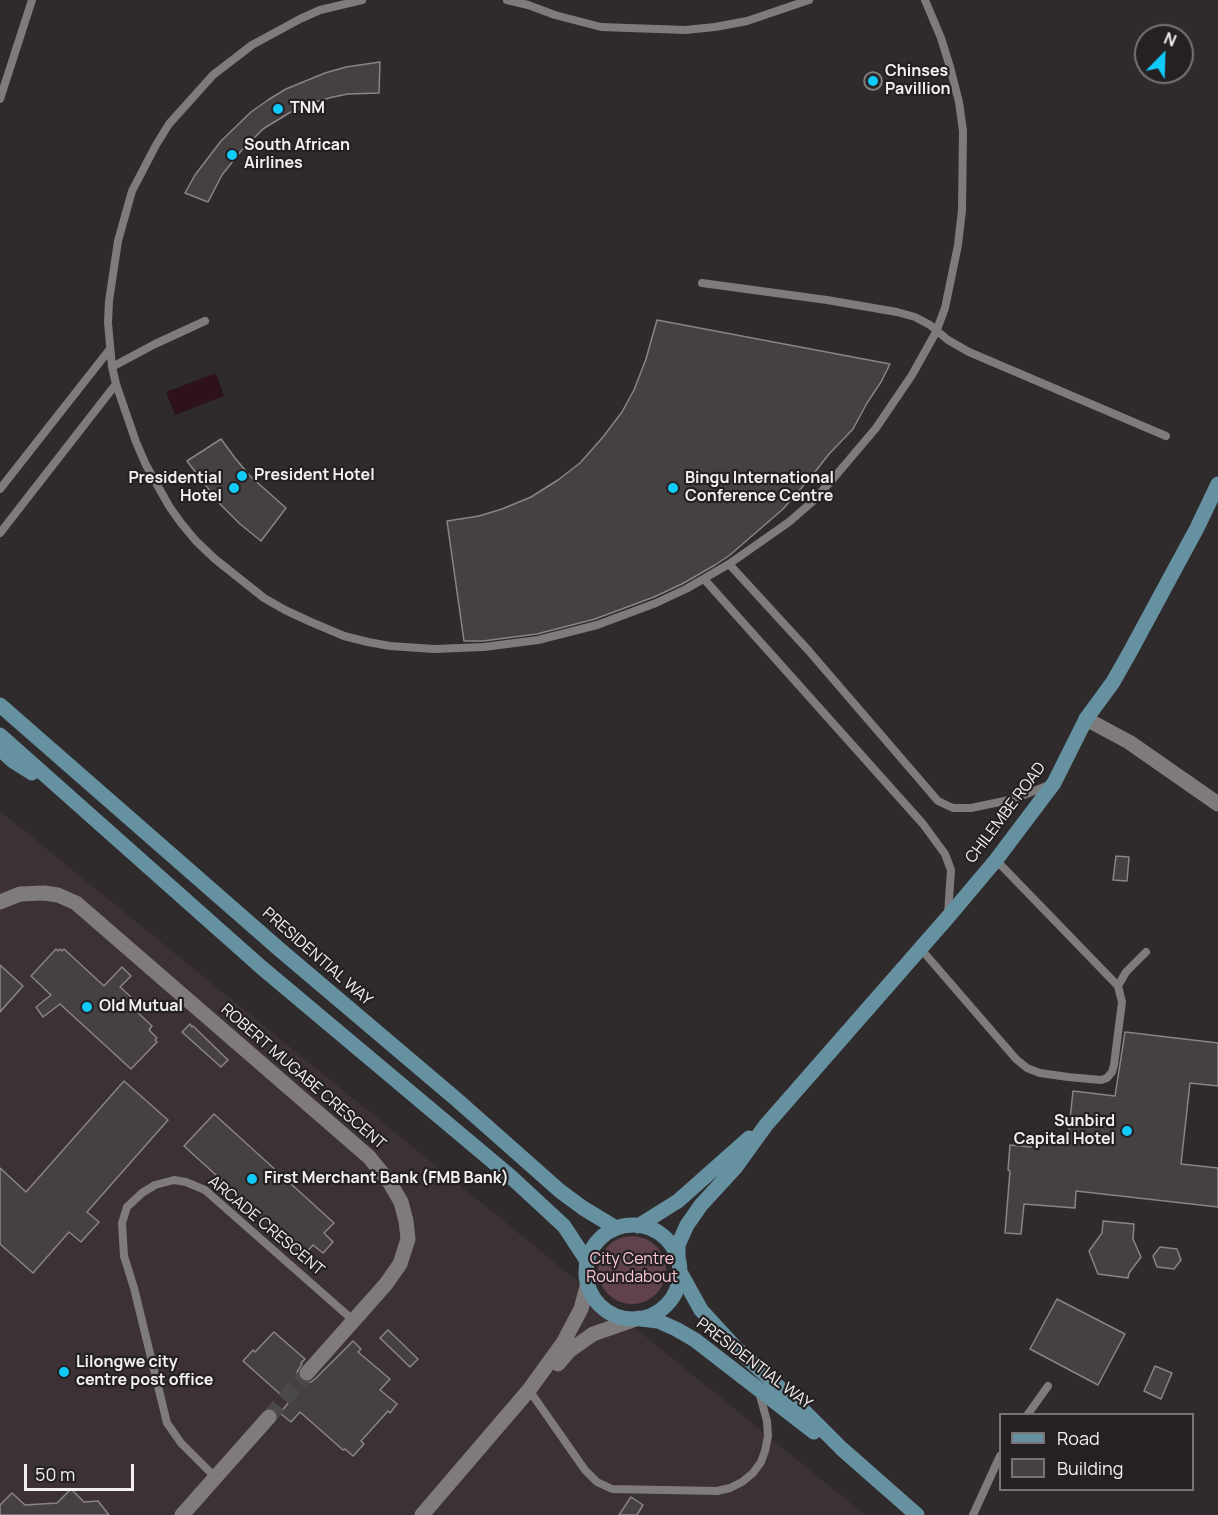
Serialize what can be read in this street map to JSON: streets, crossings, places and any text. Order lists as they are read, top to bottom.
{
  "streets": {
    "main road": ["CHILEMBE ROAD", "PRESIDENTIAL WAY"],
    "street": ["ROBERT MUGABE CRESCENT"],
    "lane": ["ARCADE CRESCENT"]
  },
  "crossings": [
    ["ROBERT MUGABE CRESCENT", "ARCADE CRESCENT"]
  ],
  "parks": ["City Centre Roundabout"],
  "places": [
    "Chinses Pavillion",
    "TNM",
    "South African Airlines",
    "President Hotel",
    "Presidential Hotel",
    "Bingu International Conference Centre",
    "Old Mutual",
    "Sunbird Capital Hotel",
    "First Merchant Bank (FMB Bank)",
    "Lilongwe city centre post office"
  ],
  "legend": ["Road", "Building"],
  "scale_bar": "50 m",
  "north": "top right"
}
